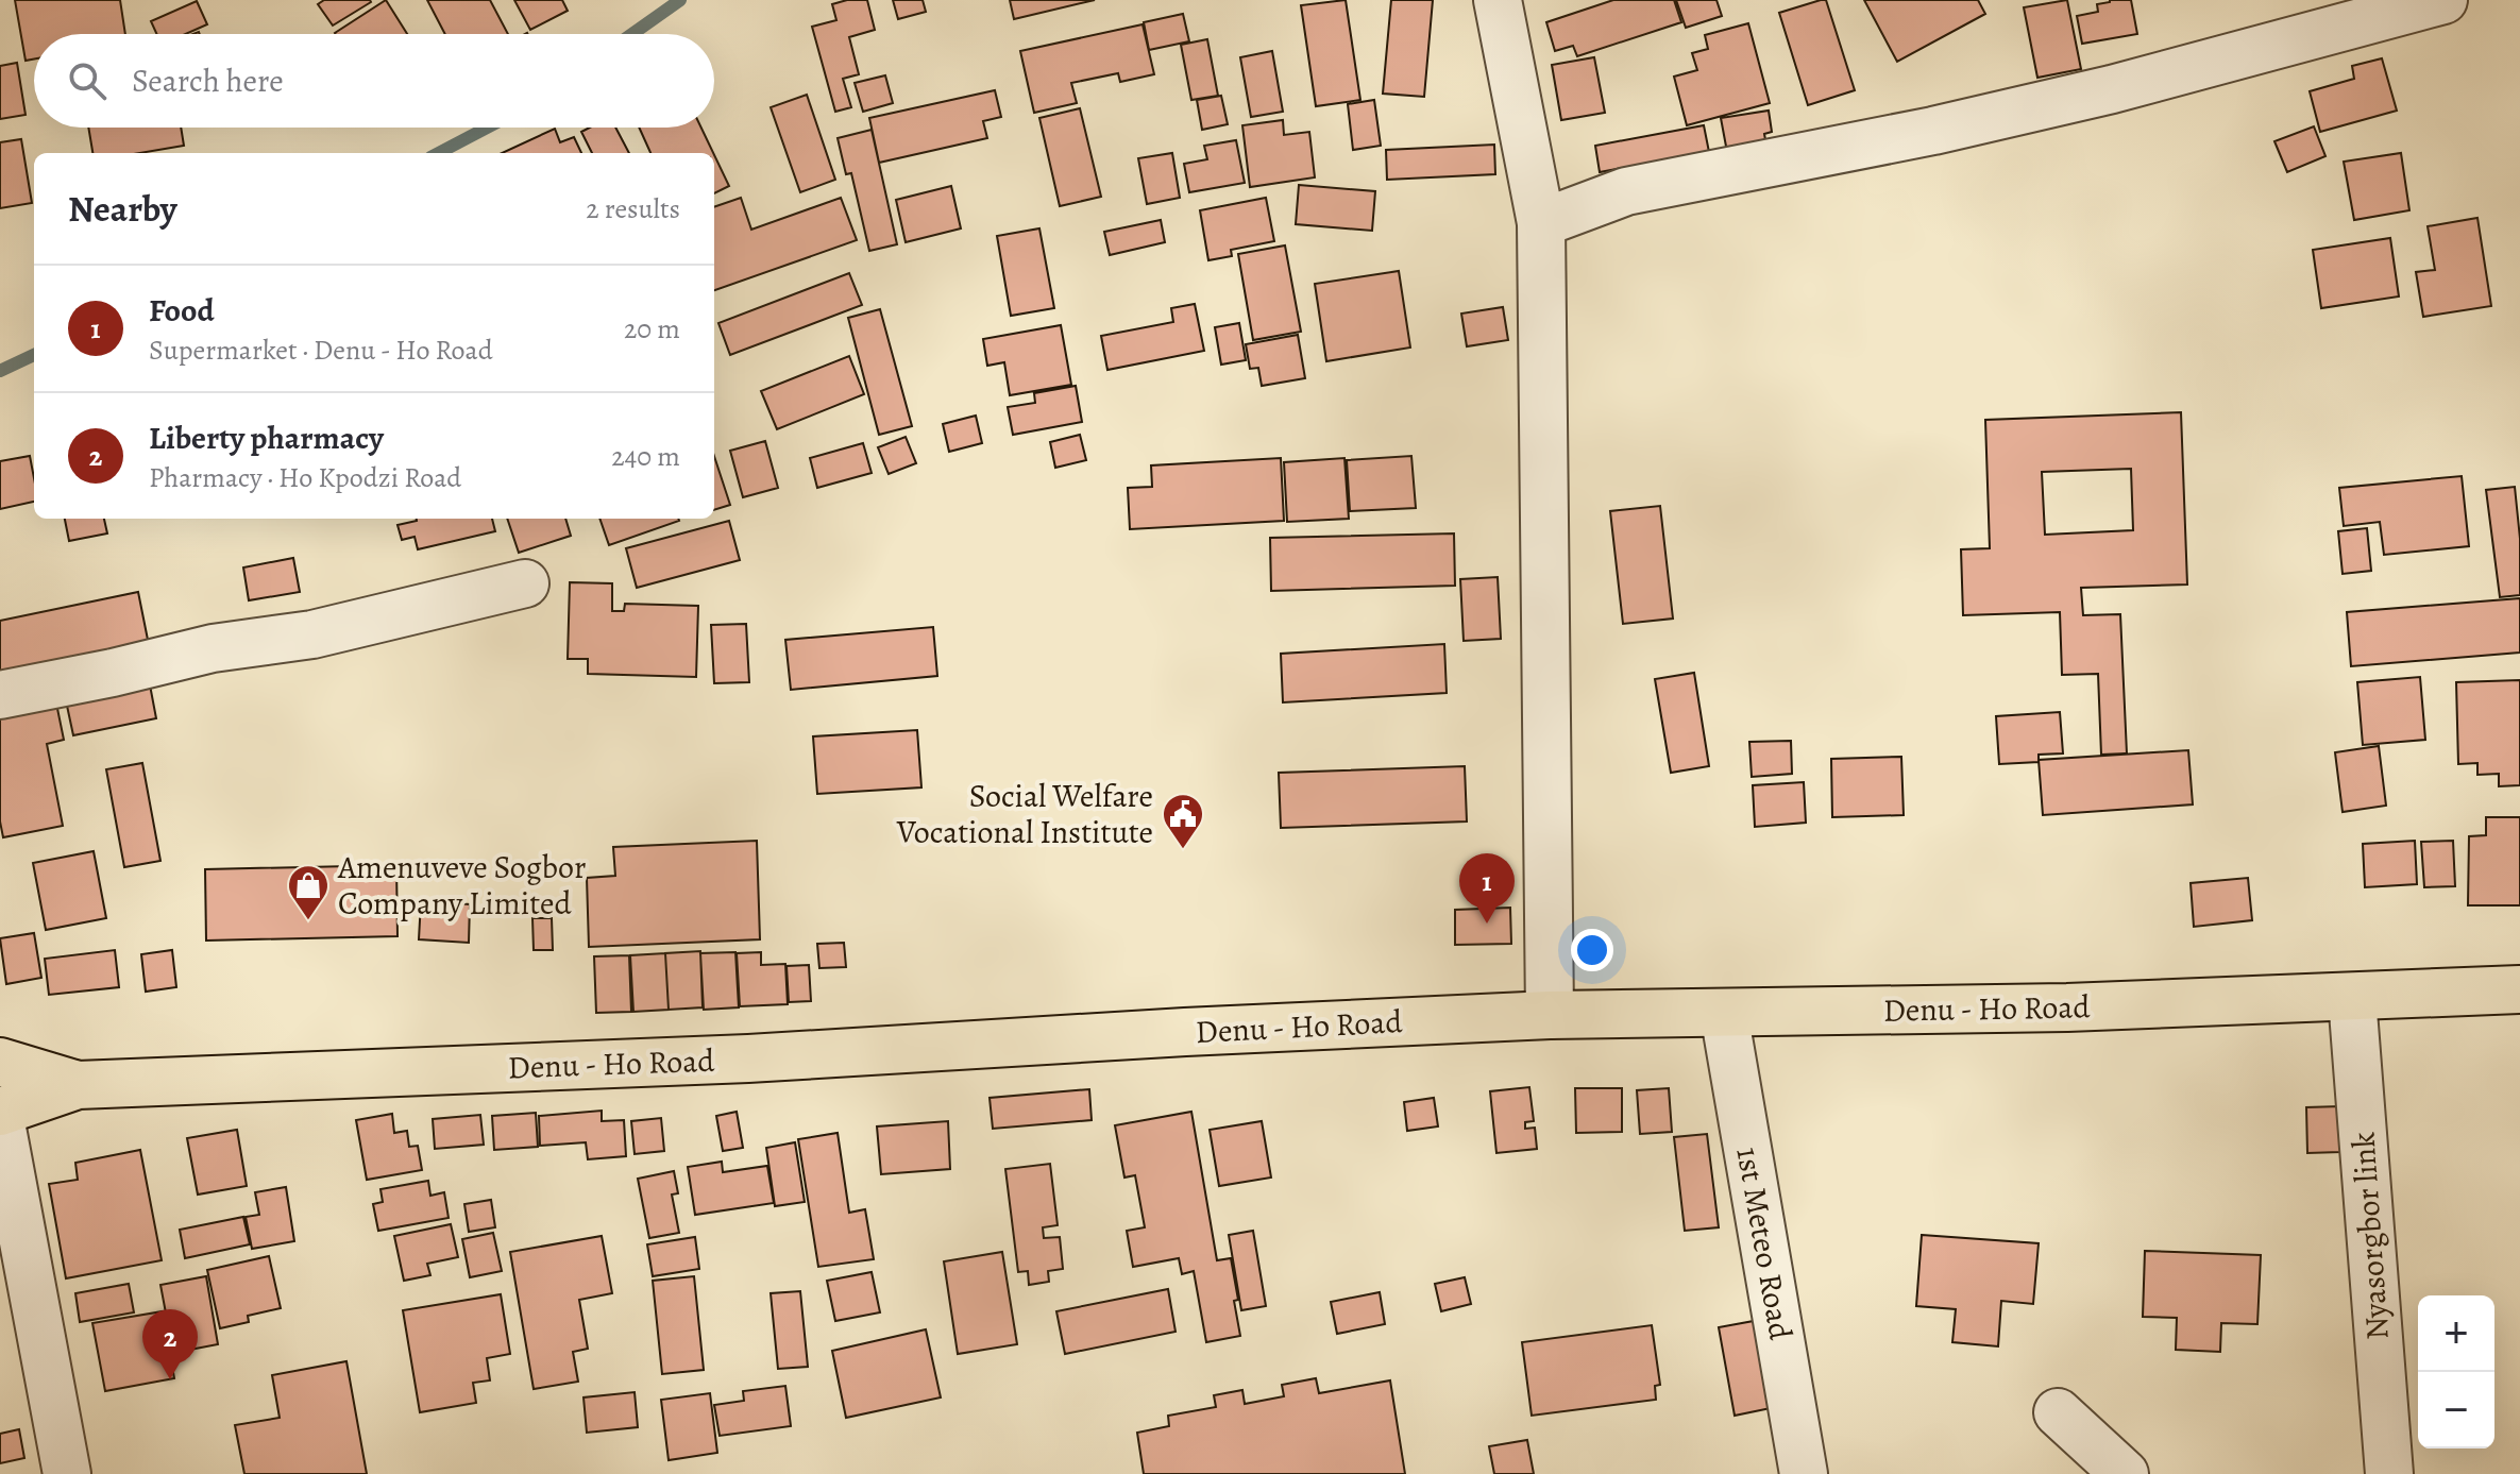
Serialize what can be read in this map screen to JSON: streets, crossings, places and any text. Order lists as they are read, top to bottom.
{
  "streets": {
    "main road": ["Denu - Ho Road"],
    "street": ["Nyasorgbor link", "1st Meteo Road"]
  },
  "crossings": [
    ["Denu - Ho Road", "Nyasorgbor link"],
    ["Denu - Ho Road", "1st Meteo Road"]
  ],
  "places": {
    "public building": ["Social Welfare Vocational Institute"],
    "shop": ["Amenuveve Sogbor Company Limited"]
  },
  "page": {
    "search": "Search here",
    "heading": ["Nearby", "2 results"],
    "list": [
      {
        "mark": "1",
        "name": "Food",
        "note": "Supermarket · Denu - Ho Road",
        "value": "20 m"
      },
      {
        "mark": "2",
        "name": "Liberty pharmacy",
        "note": "Pharmacy · Ho Kpodzi Road",
        "value": "240 m"
      }
    ],
    "pins": ["1", "2"],
    "map_buttons": ["+", "−"]
  }
}
